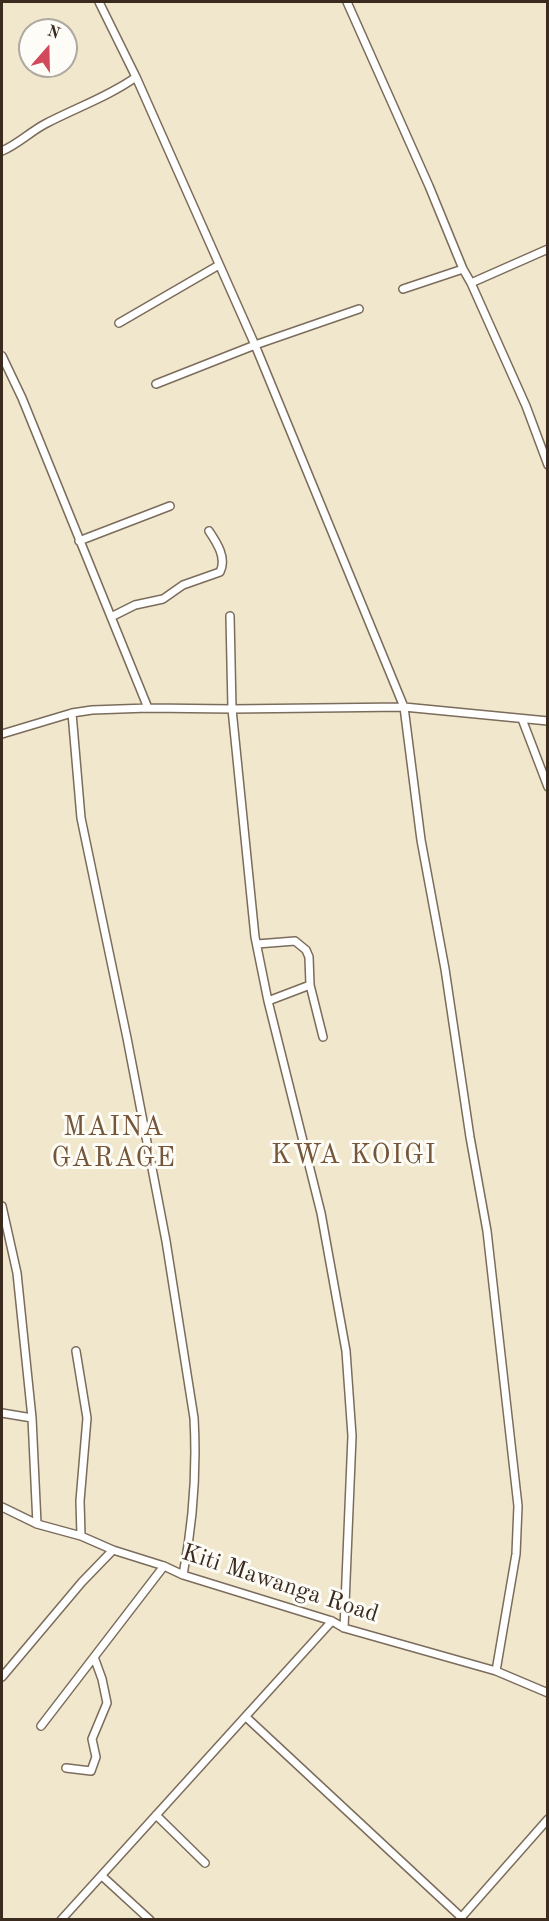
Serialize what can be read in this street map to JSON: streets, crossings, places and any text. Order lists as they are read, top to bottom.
{
  "streets": {
    "street": ["Kiti Mawanga Road"]
  },
  "districts": ["MAINA GARAGE", "KWA KOIGI"],
  "north": "top"
}
